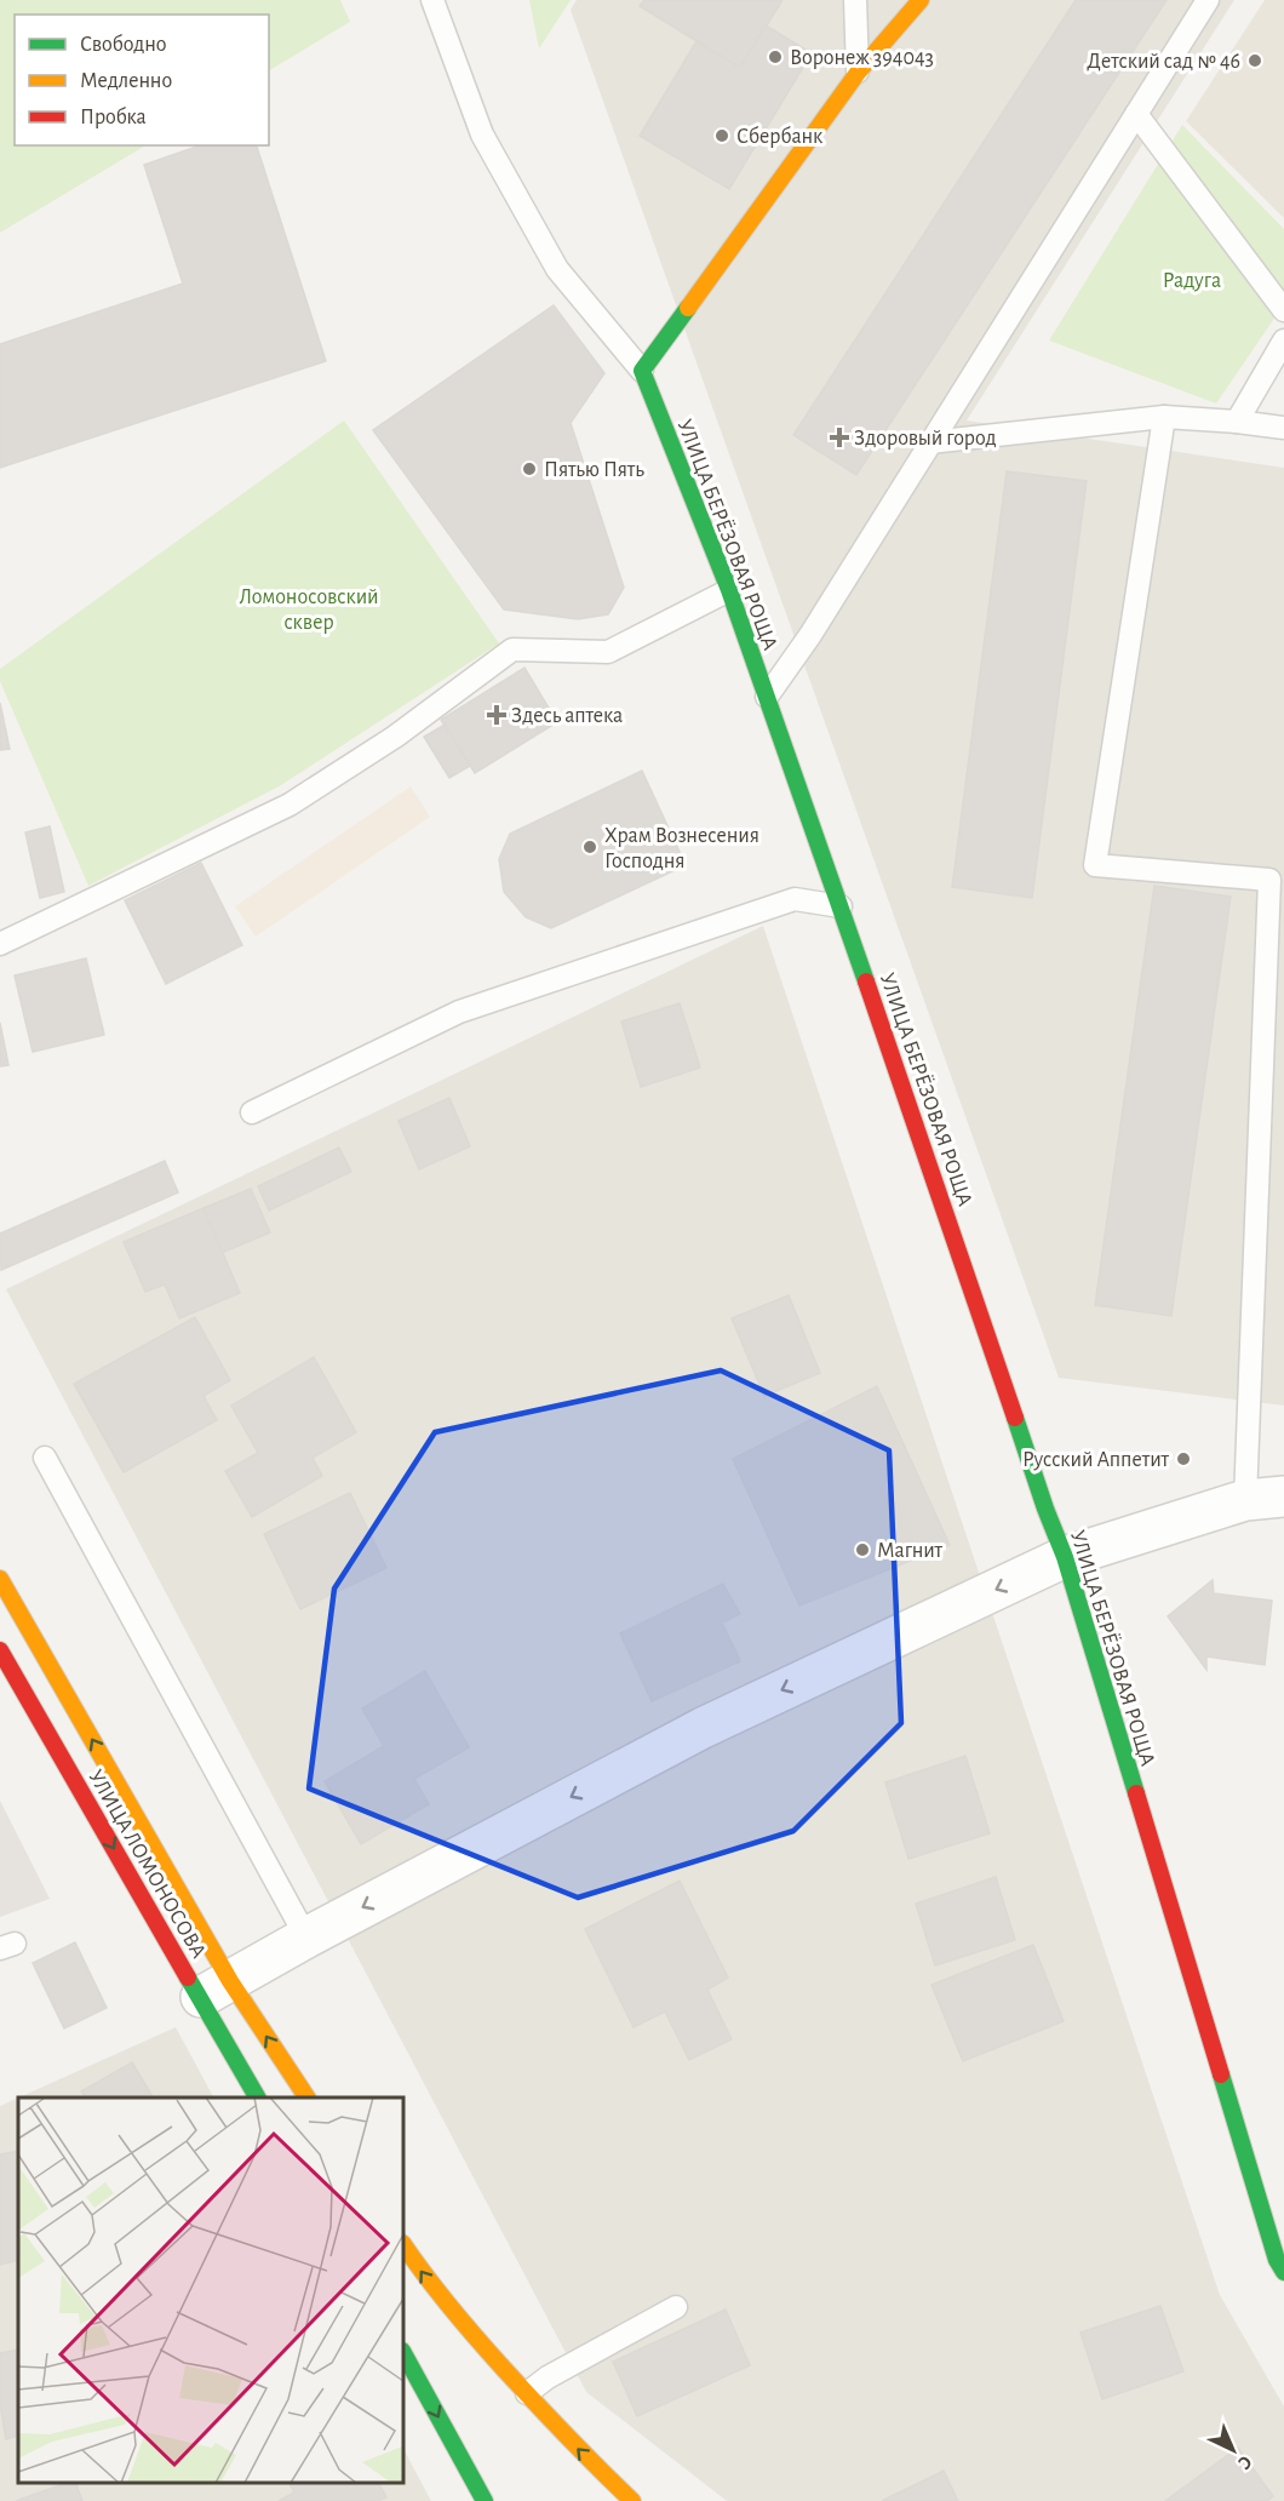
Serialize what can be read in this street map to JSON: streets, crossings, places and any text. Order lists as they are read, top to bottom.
{
  "streets": {
    "street": ["УЛИЦА БЕРЁЗОВАЯ РОЩА", "УЛИЦА ЛОМОНОСОВА"]
  },
  "parks": ["Радуга", "Ломоносовский сквер"],
  "places": {
    "other": [
      "Воронеж 394043",
      "Детский сад № 46",
      "Сбербанк",
      "Пятью Пять",
      "Храм Вознесения Господня",
      "Русский Аппетит",
      "Магнит"
    ],
    "health": ["Здоровый город", "Здесь аптека"]
  },
  "legend": ["Свободно", "Медленно", "Пробка"],
  "north": "bottom right"
}
